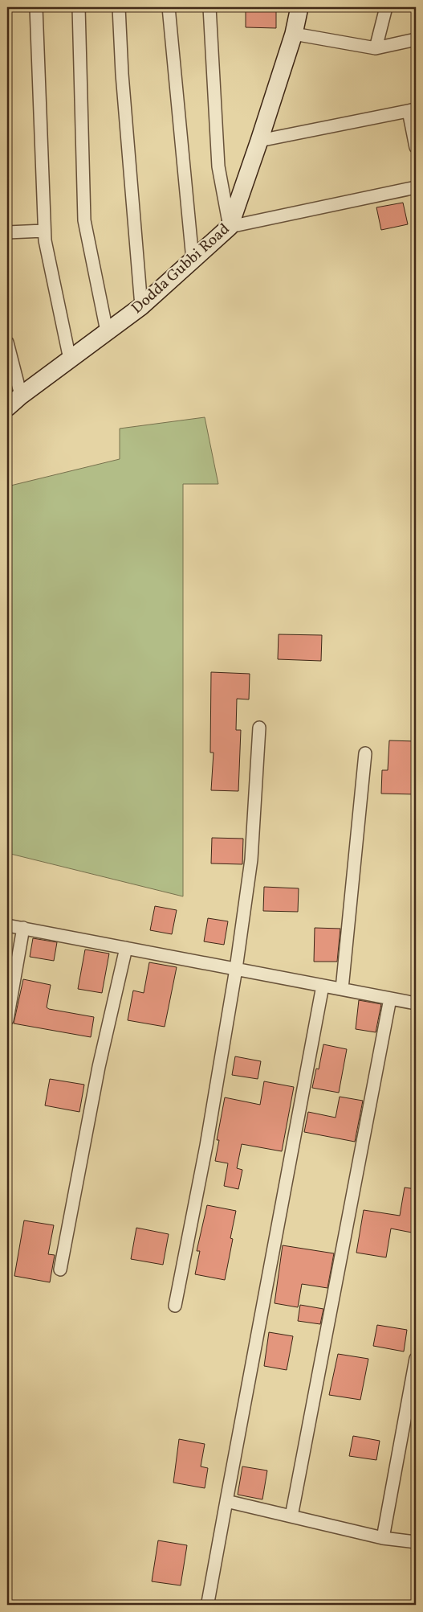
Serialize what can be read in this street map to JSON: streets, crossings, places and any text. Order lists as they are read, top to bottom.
{
  "streets": {
    "main road": ["Dodda Gubbi Road"]
  }
}
